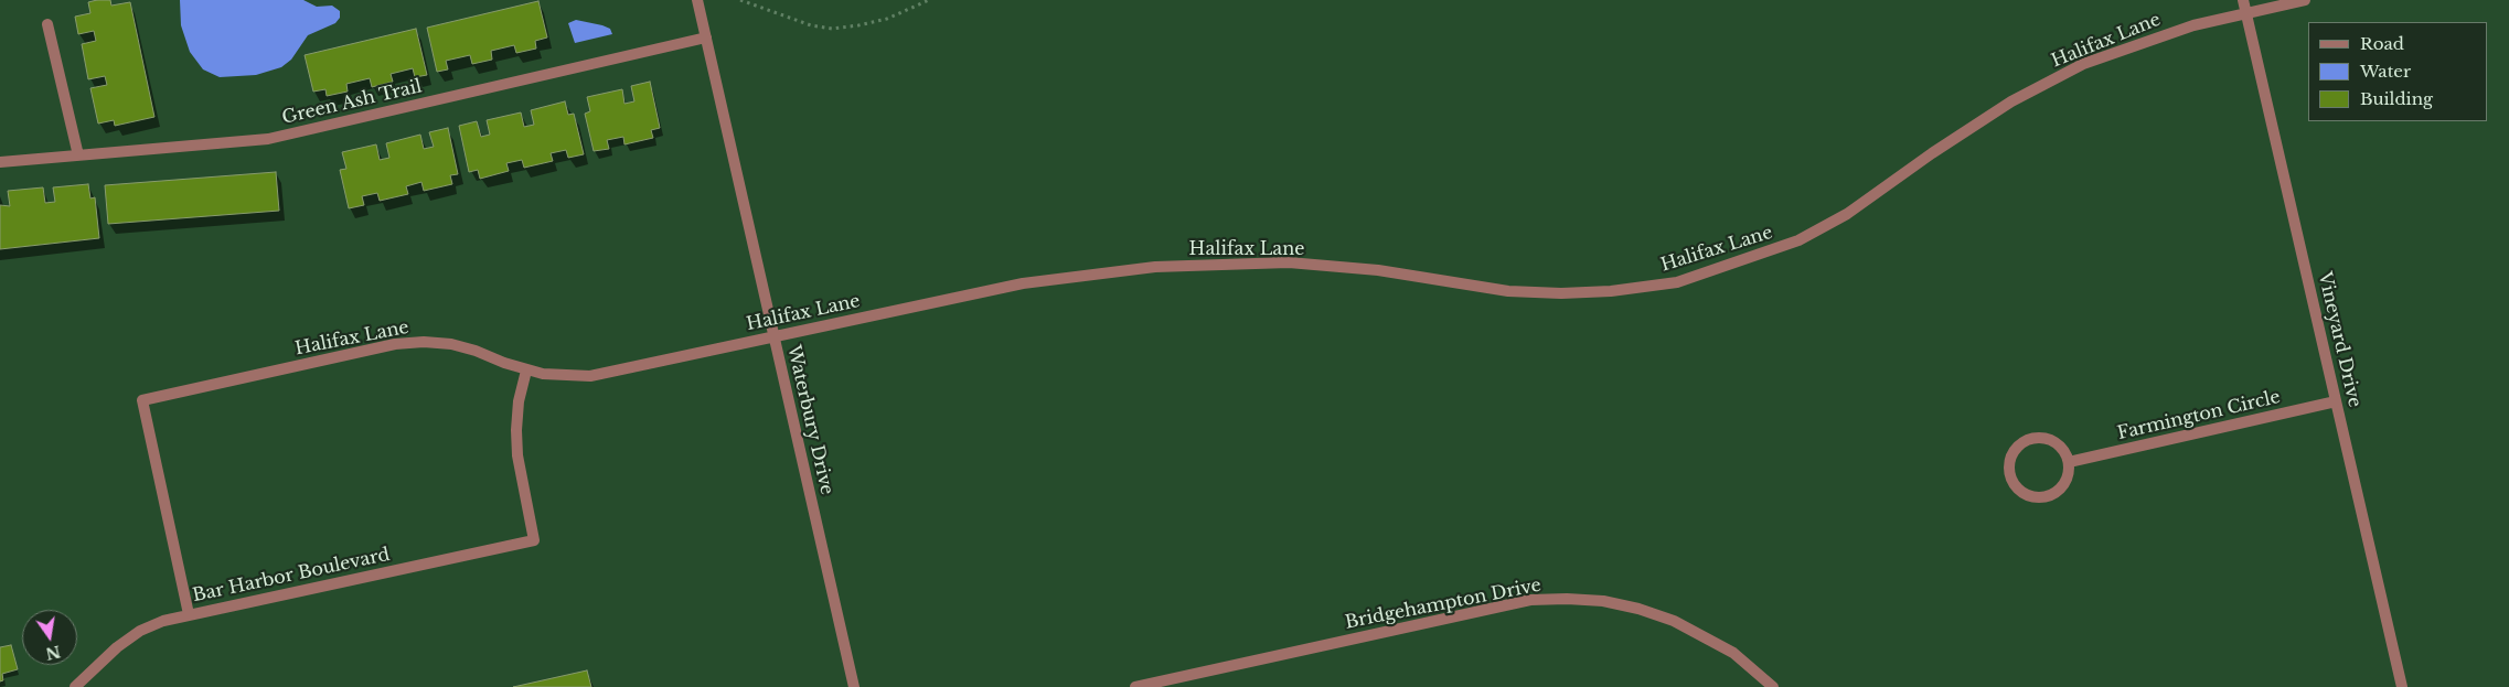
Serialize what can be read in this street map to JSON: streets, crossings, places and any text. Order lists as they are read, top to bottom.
{
  "streets": {
    "street": [
      "Halifax Lane",
      "Green Ash Trail",
      "Vineyard Drive",
      "Farmington Circle",
      "Waterbury Drive",
      "Bar Harbor Boulevard",
      "Bridgehampton Drive"
    ]
  },
  "crossings": [
    ["Halifax Lane", "Vineyard Drive"],
    ["Halifax Lane", "Waterbury Drive"],
    ["Halifax Lane", "Bar Harbor Boulevard"],
    ["Green Ash Trail", "Waterbury Drive"],
    ["Vineyard Drive", "Farmington Circle"]
  ],
  "legend": ["Road", "Water", "Building"],
  "north": "bottom"
}
